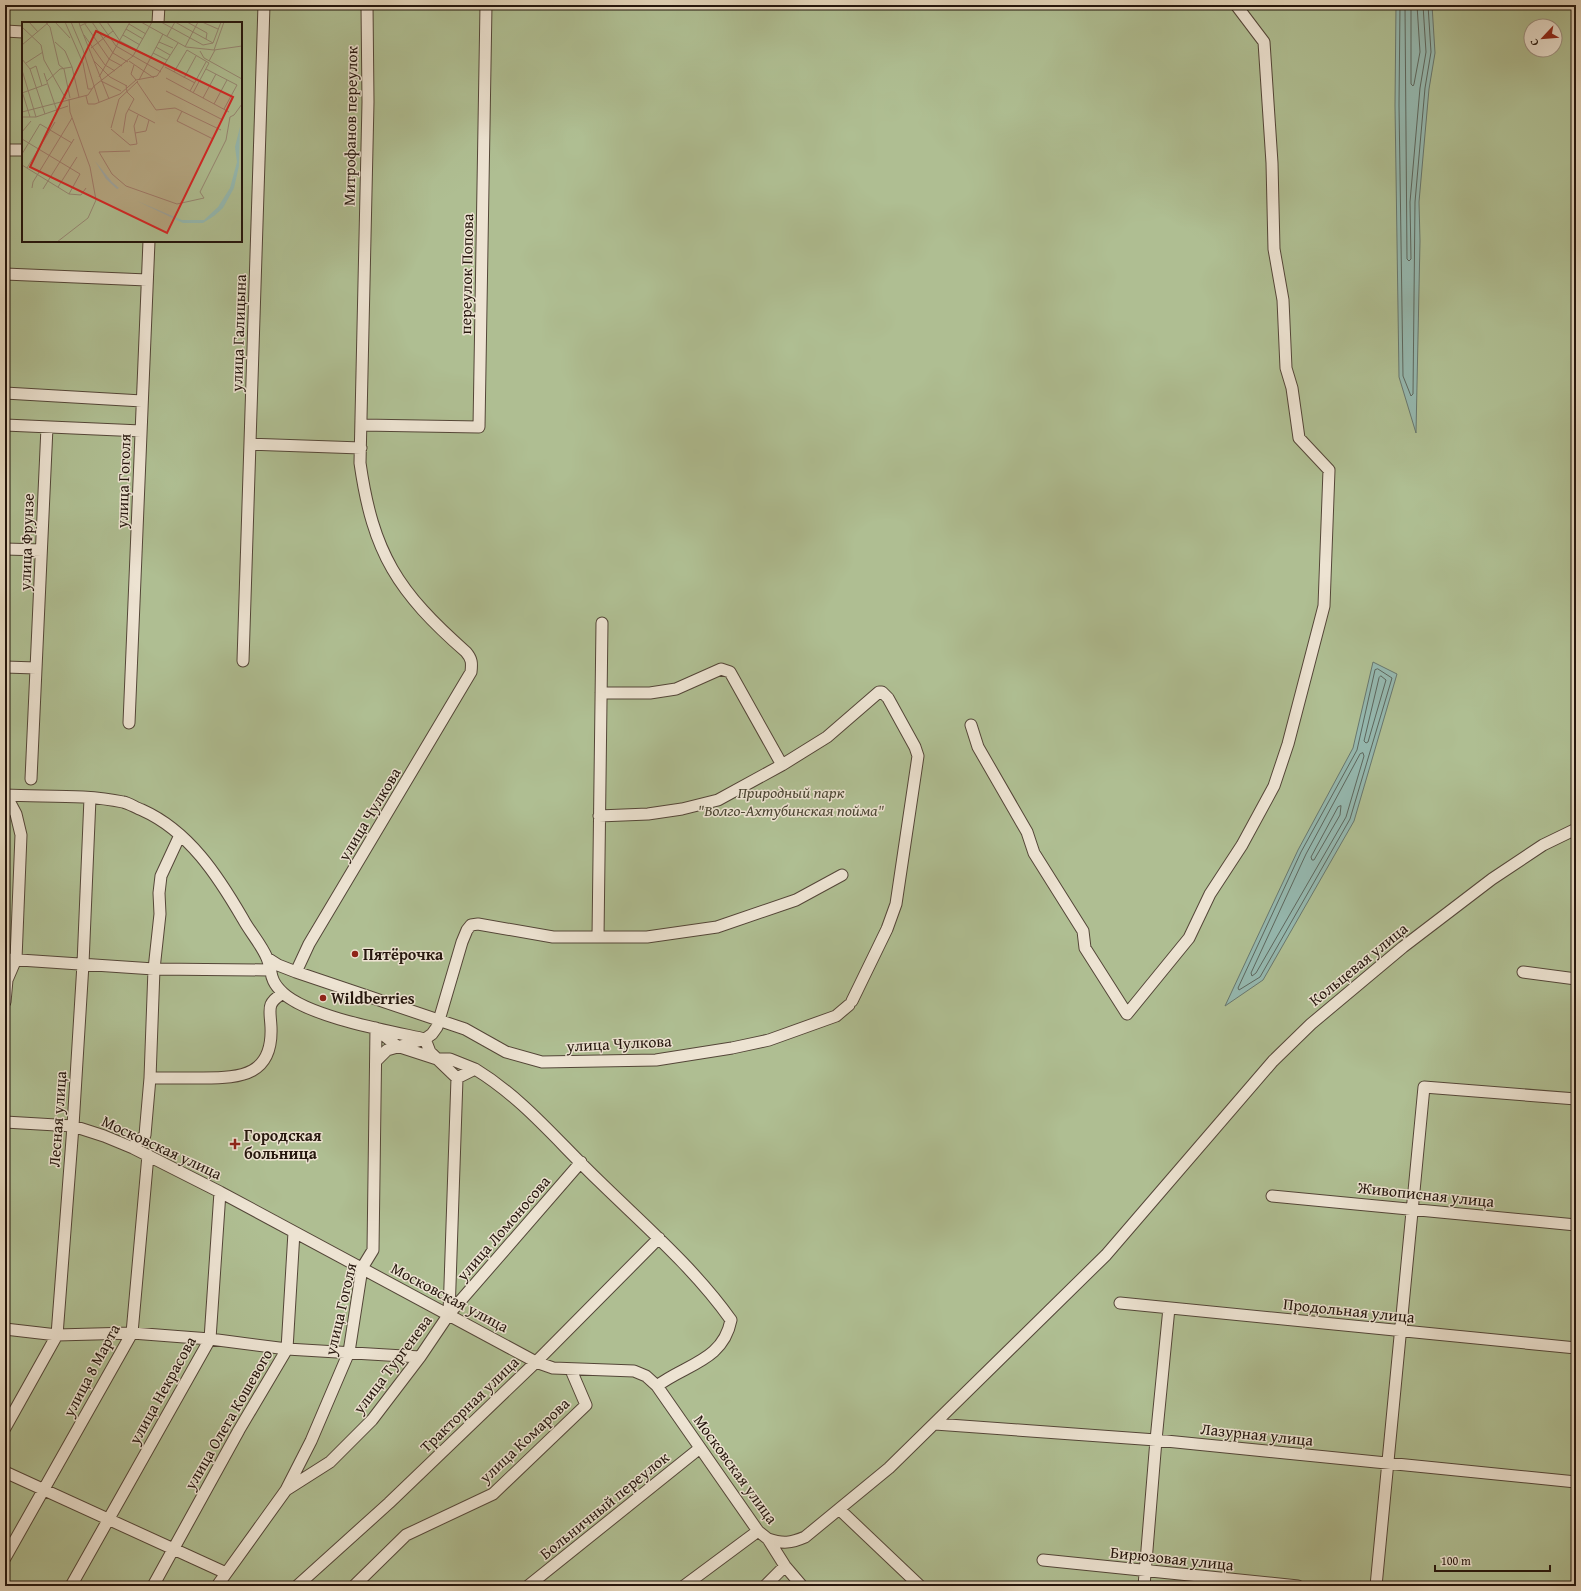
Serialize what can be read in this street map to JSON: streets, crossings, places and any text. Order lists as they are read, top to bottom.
{
  "streets": {
    "street": [
      "Митрофанов переулок",
      "переулок Попова",
      "улица Галицына",
      "улица Гоголя",
      "улица Фрунзе",
      "улица Чулкова",
      "Кольцевая улица",
      "Лесная улица",
      "Московская улица",
      "Живописная улица",
      "улица Ломоносова",
      "Продольная улица",
      "улица Тургенева",
      "улица 8 Марта",
      "улица Некрасова",
      "Тракторная улица",
      "улица Олега Кошевого",
      "Лазурная улица",
      "улица Комарова",
      "Больничный переулок",
      "Бирюзовая улица"
    ]
  },
  "crossings": [
    ["Митрофанов переулок", "переулок Попова"],
    ["Митрофанов переулок", "улица Чулкова"],
    ["улица Гоголя", "Московская улица"],
    ["улица Гоголя", "улица Тургенева"],
    ["Кольцевая улица", "Московская улица"],
    ["Кольцевая улица", "Лазурная улица"],
    ["Лесная улица", "Московская улица"],
    ["Московская улица", "улица Ломоносова"],
    ["Московская улица", "улица Тургенева"],
    ["Московская улица", "улица 8 Марта"],
    ["Московская улица", "улица Некрасова"],
    ["Московская улица", "Тракторная улица"],
    ["Московская улица", "улица Олега Кошевого"],
    ["Московская улица", "улица Комарова"],
    ["Московская улица", "Больничный переулок"],
    ["улица Ломоносова", "улица Тургенева"]
  ],
  "parks": ["Природный парк \"Волго-Ахтубинская пойма\""],
  "places": {
    "other": ["Пятёрочка", "Wildberries"],
    "health": ["Городская больница"]
  },
  "scale_bar": "100 m",
  "north": "bottom left"
}
